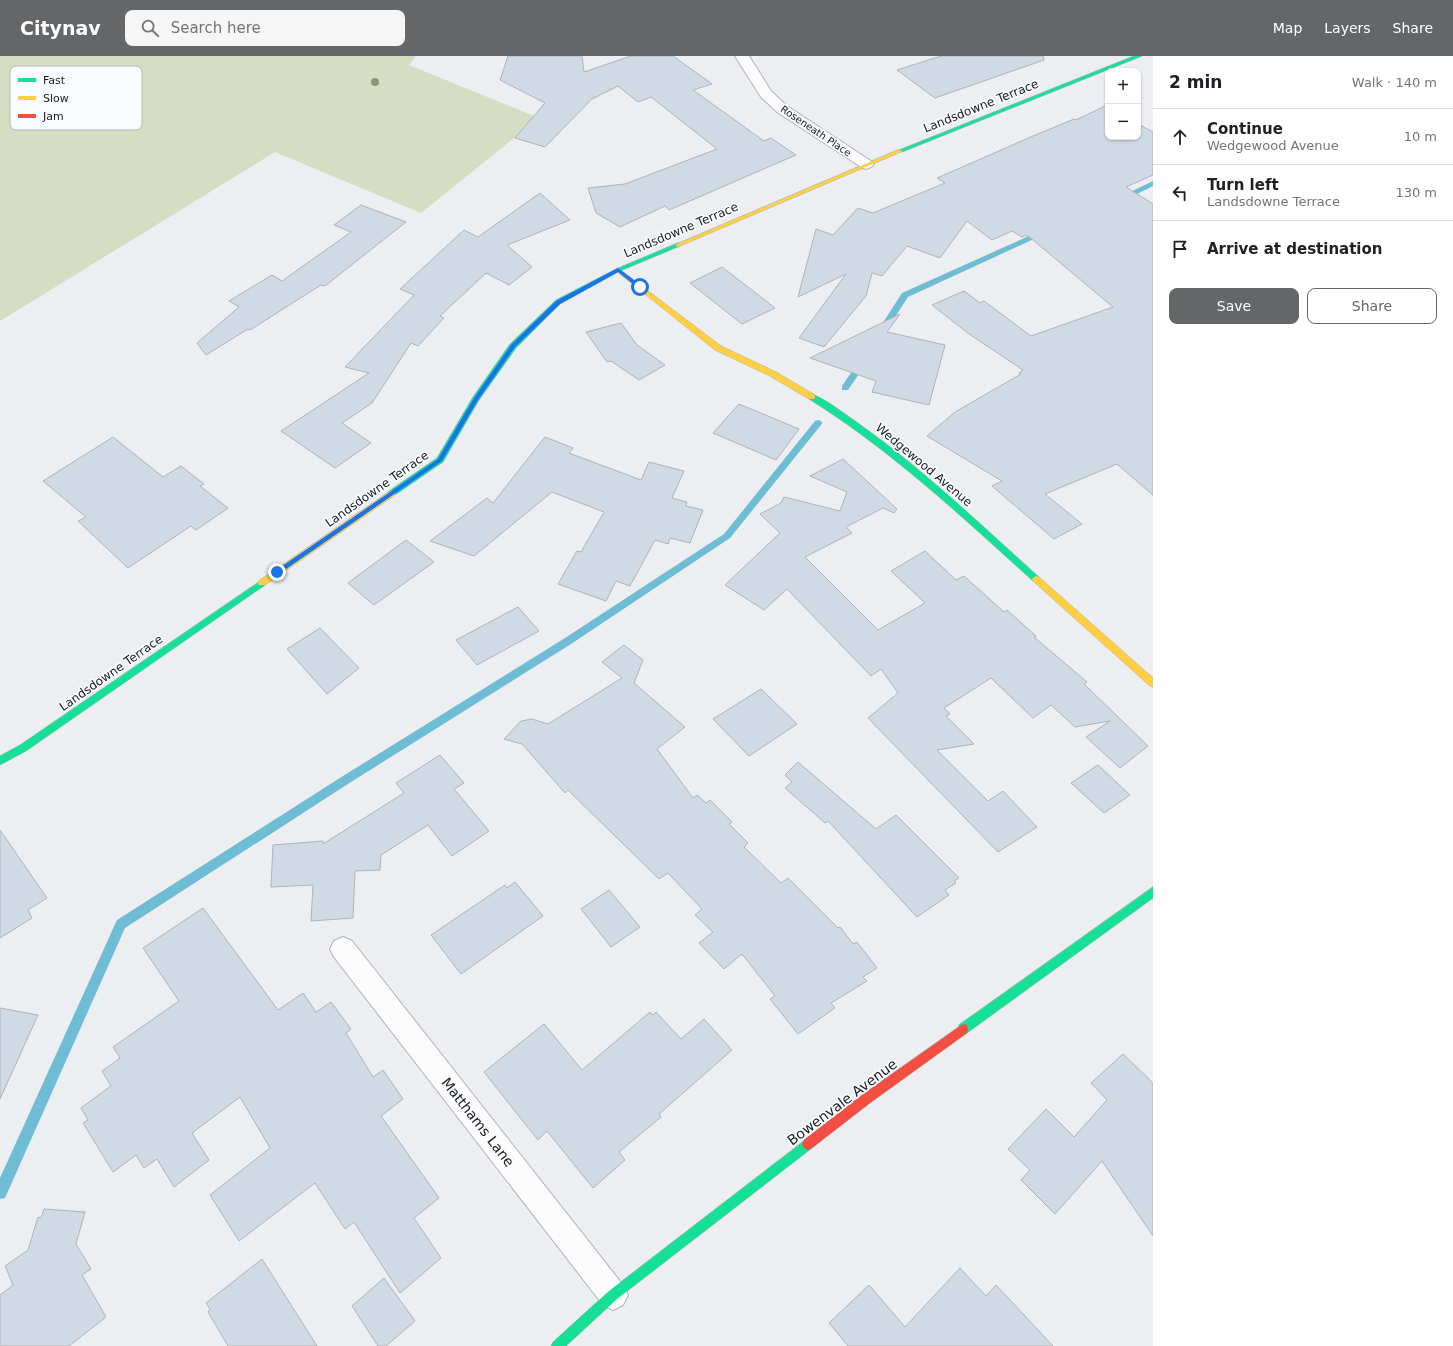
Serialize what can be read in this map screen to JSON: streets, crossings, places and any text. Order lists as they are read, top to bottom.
{
  "streets": {
    "street": [
      "Landsdowne Terrace",
      "Roseneath Place",
      "Wedgewood Avenue",
      "Bowenvale Avenue",
      "Matthams Lane"
    ]
  },
  "crossings": [
    ["Landsdowne Terrace", "Roseneath Place"],
    ["Landsdowne Terrace", "Wedgewood Avenue"],
    ["Bowenvale Avenue", "Matthams Lane"]
  ],
  "legend": ["Fast", "Slow", "Jam"],
  "page": {
    "header": "Citynav",
    "search": "Search here",
    "nav": ["Map", "Layers", "Share"],
    "heading": ["2 min", "Walk · 140 m"],
    "map_buttons": ["+", "−"],
    "list": [
      ["Continue", "Wedgewood Avenue", "10 m"],
      ["Turn left", "Landsdowne Terrace", "130 m"],
      "Arrive at destination"
    ],
    "buttons": ["Save", "Share"]
  }
}
